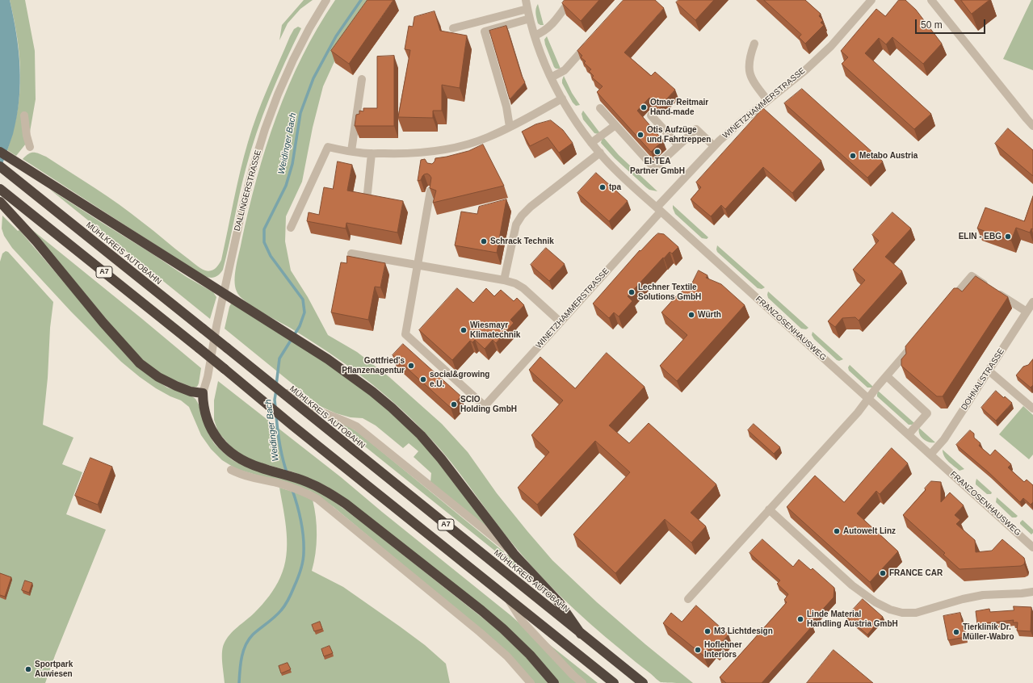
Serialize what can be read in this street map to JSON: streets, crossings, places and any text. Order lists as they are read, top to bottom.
{
  "streets": {
    "highway": ["MÜHLKREIS AUTOBAHN", "A7"],
    "street": [
      "WINETZHAMMERSTRASSE",
      "DALLINGERSTRASSE",
      "FRANZOSENHAUSWEG",
      "DOHNALSTRASSE"
    ]
  },
  "crossings": [
    ["WINETZHAMMERSTRASSE", "FRANZOSENHAUSWEG"],
    ["FRANZOSENHAUSWEG", "DOHNALSTRASSE"]
  ],
  "water": ["Weidinger Bach"],
  "places": [
    "Otmar Reitmair Hand-made",
    "Otis Aufzüge und Fahrtreppen",
    "EI-TEA Partner GmbH",
    "Metabo Austria",
    "tpa",
    "ELIN - EBG",
    "Schrack Technik",
    "Lechner Textile Solutions GmbH",
    "Würth",
    "Wiesmayr Klimatechnik",
    "Gottfried's Pflanzenagentur",
    "social&growing e.U.",
    "SCIO Holding GmbH",
    "Autowelt Linz",
    "FRANCE CAR",
    "Linde Material Handling Austria GmbH",
    "M3 Lichtdesign",
    "Tierklinik Dr. Müller-Wabro",
    "Hoflehner Interiors",
    "Sportpark Auwiesen"
  ],
  "scale_bar": "50 m"
}
